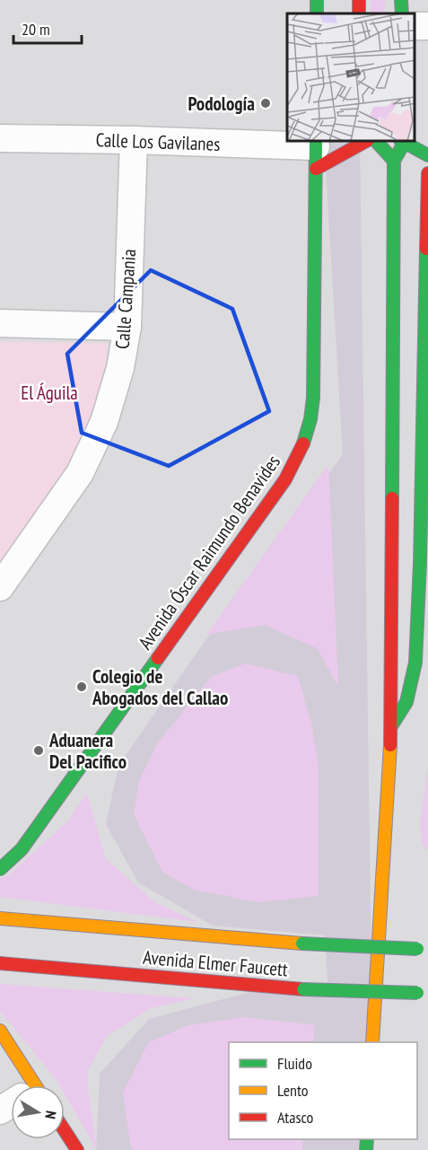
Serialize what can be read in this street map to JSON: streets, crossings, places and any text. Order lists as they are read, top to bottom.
{
  "streets": {
    "main road": ["Avenida Óscar Raimundo Benavides", "Avenida Elmer Faucett"],
    "street": ["Calle Los Gavilanes", "Calle Campania"]
  },
  "crossings": [
    ["Calle Los Gavilanes", "Calle Campania"],
    ["Calle Los Gavilanes", "Avenida Óscar Raimundo Benavides"]
  ],
  "parks": ["El Águila"],
  "places": ["Podología", "Colegio de Abogados del Callao", "Aduanera Del Pacifico"],
  "legend": ["Fluido", "Lento", "Atasco"],
  "scale_bar": "20 m",
  "north": "right"
}
